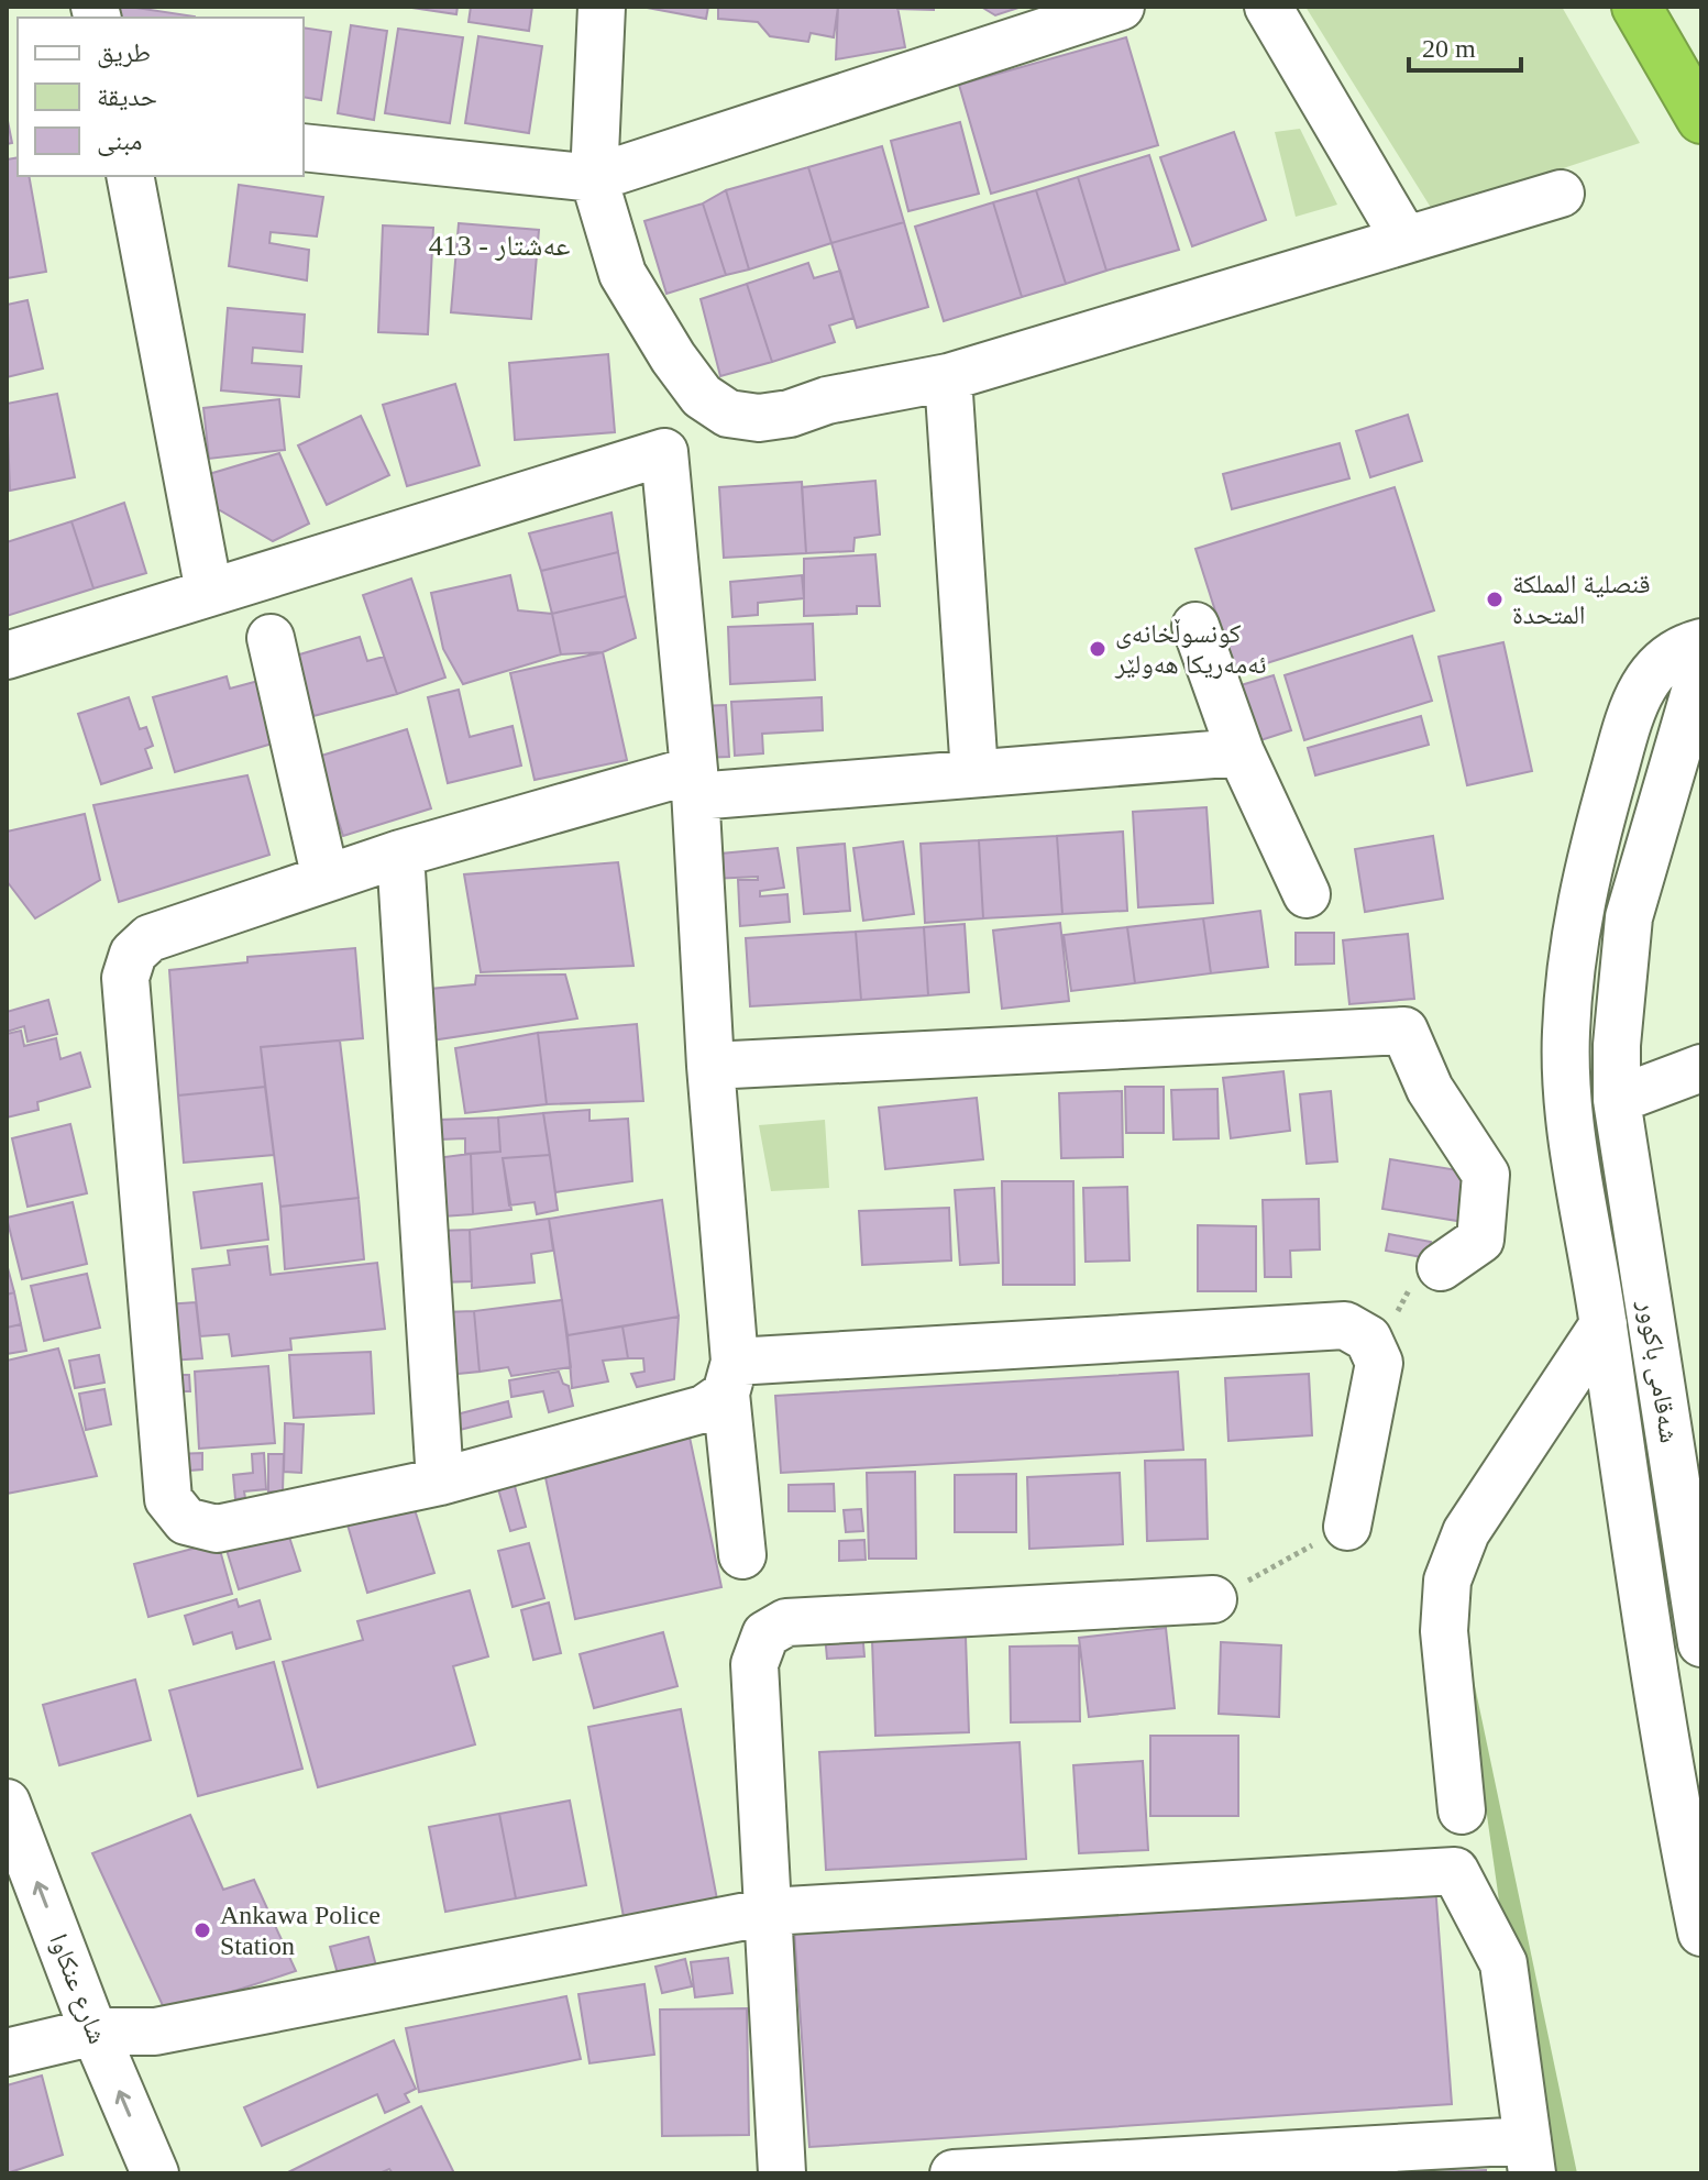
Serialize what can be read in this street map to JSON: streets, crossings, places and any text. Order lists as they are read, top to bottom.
{
  "streets": {
    "street": ["شەقامی باکوور", "شارع عنكاوا"]
  },
  "one_way": ["شارع عنكاوا"],
  "districts": ["عه‌شتار - 413"],
  "places": ["قنصلية المملكة المتحدة", "کونسوڵخانەی ئەمەریکا هەولێر", "Ankawa Police Station"],
  "legend": ["طريق", "حديقة", "مبنى"],
  "scale_bar": "20 m"
}
